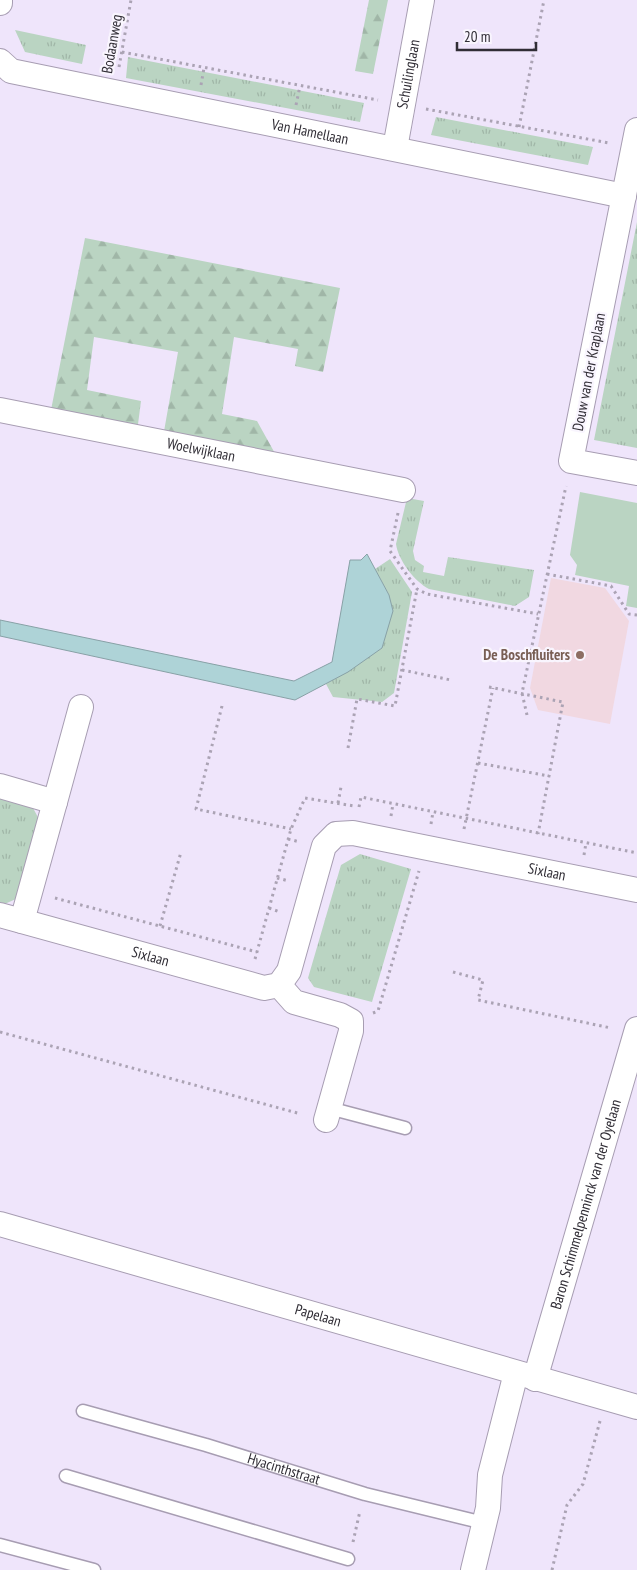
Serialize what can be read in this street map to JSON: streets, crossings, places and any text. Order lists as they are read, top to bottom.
{
  "streets": {
    "street": [
      "Schuilinglaan",
      "Van Hamellaan",
      "Douw van der Kraplaan",
      "Woelwijklaan",
      "Sixlaan",
      "Baron Schimmelpenninck van der Oyelaan",
      "Papelaan"
    ],
    "lane": ["Hyacinthstraat"],
    "path": ["Bodaanweg"]
  },
  "crossings": [
    ["Bodaanweg", "Van Hamellaan"],
    ["Schuilinglaan", "Van Hamellaan"],
    ["Van Hamellaan", "Douw van der Kraplaan"],
    ["Baron Schimmelpenninck van der Oyelaan", "Papelaan"]
  ],
  "places": ["De Boschfluiters"],
  "scale_bar": "20 m"
}
